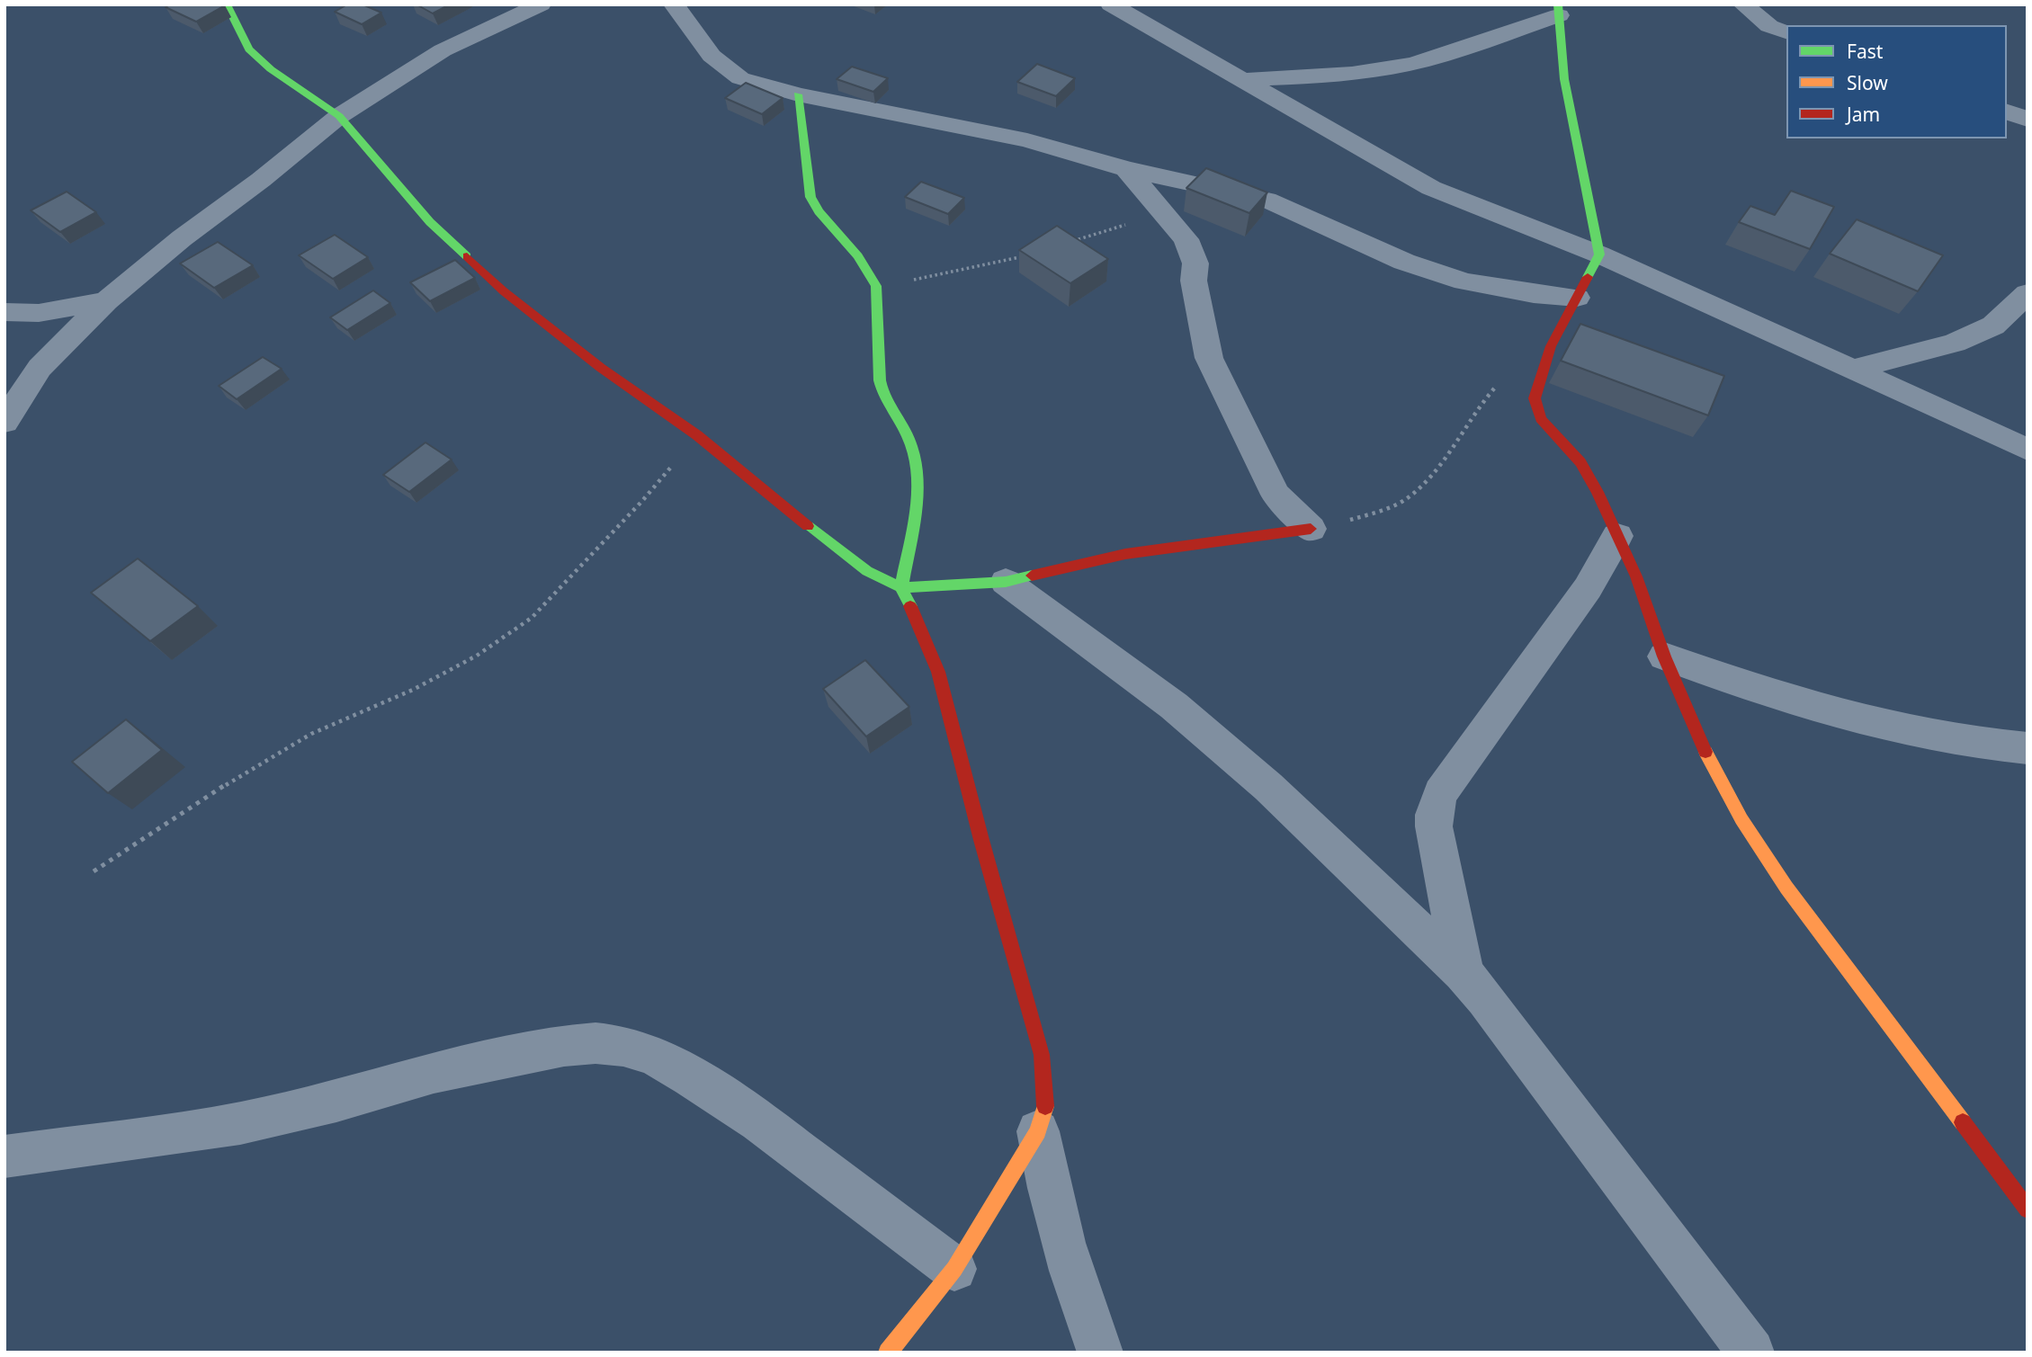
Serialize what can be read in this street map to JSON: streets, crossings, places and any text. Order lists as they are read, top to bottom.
{
  "legend": ["Fast", "Slow", "Jam"]
}
